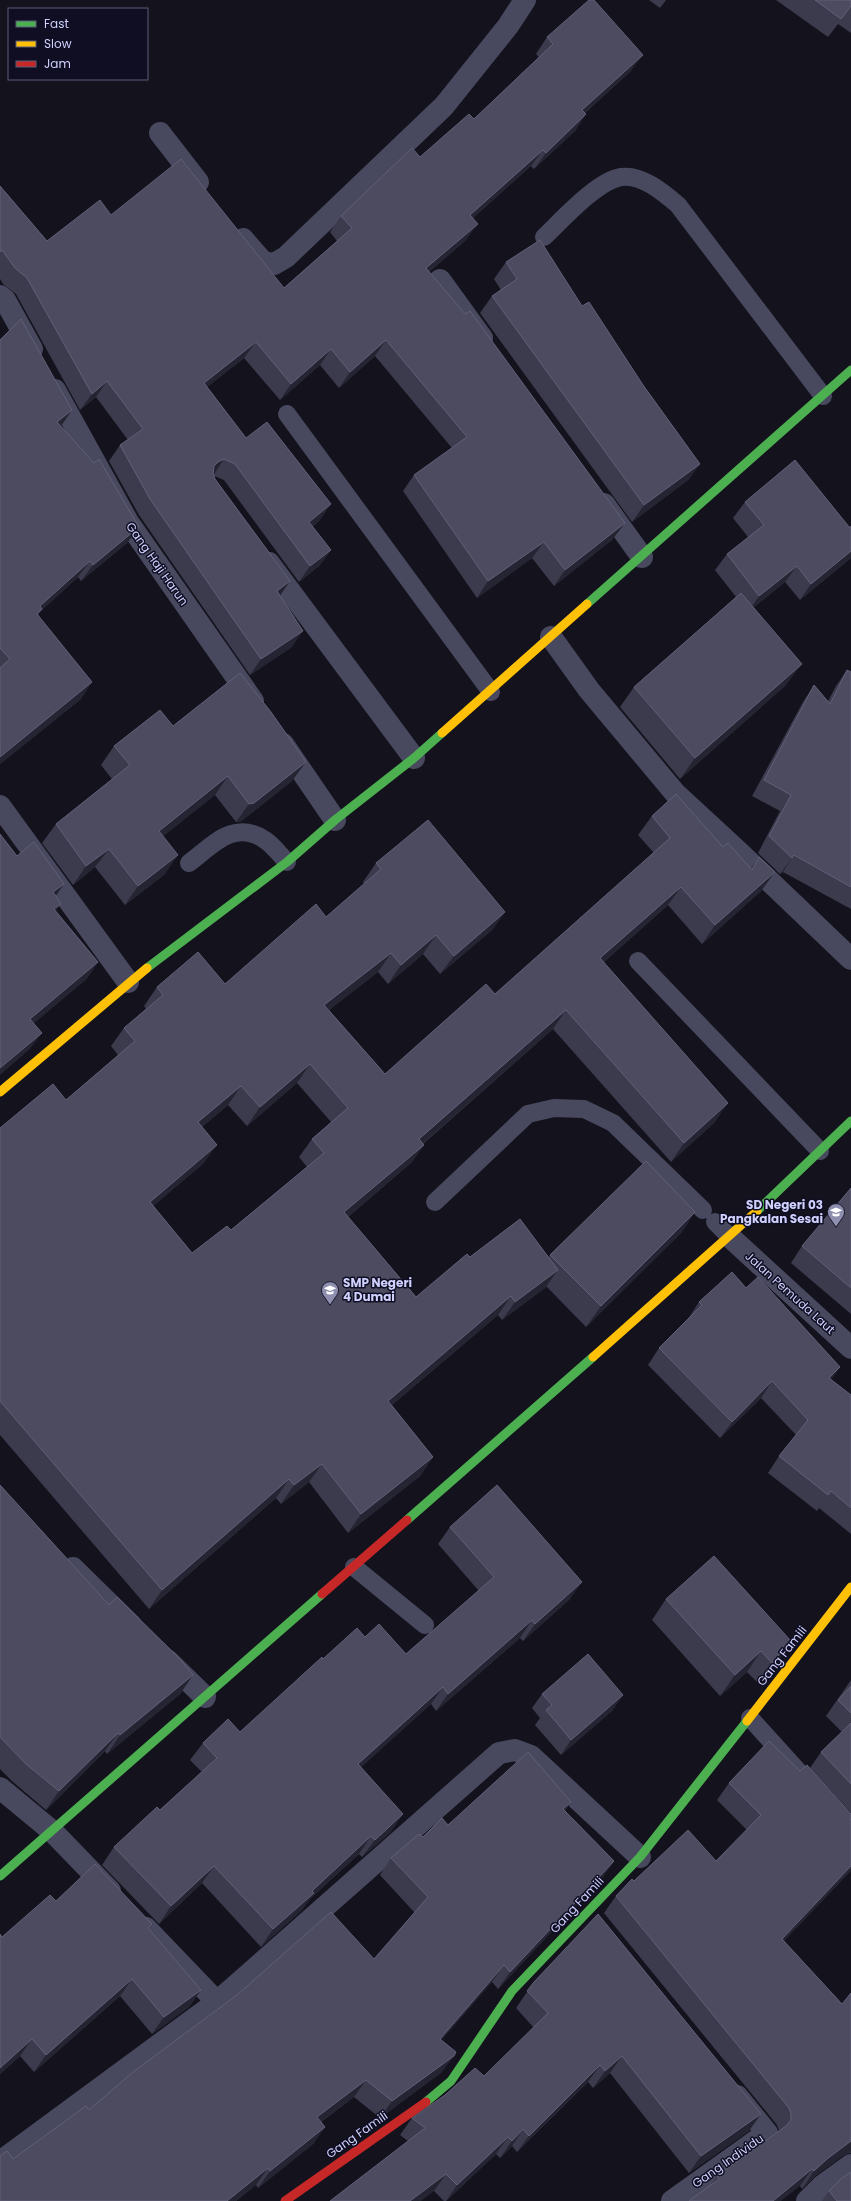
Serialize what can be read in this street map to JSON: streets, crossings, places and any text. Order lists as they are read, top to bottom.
{
  "streets": {
    "street": [
      "Gang Haji Harun",
      "Jalan Pemuda Laut",
      "Gang Famili",
      "Gang Individu"
    ]
  },
  "places": {
    "school or university": ["SD Negeri 03 Pangkalan Sesai", "SMP Negeri 4 Dumai"]
  },
  "legend": ["Fast", "Slow", "Jam"]
}
